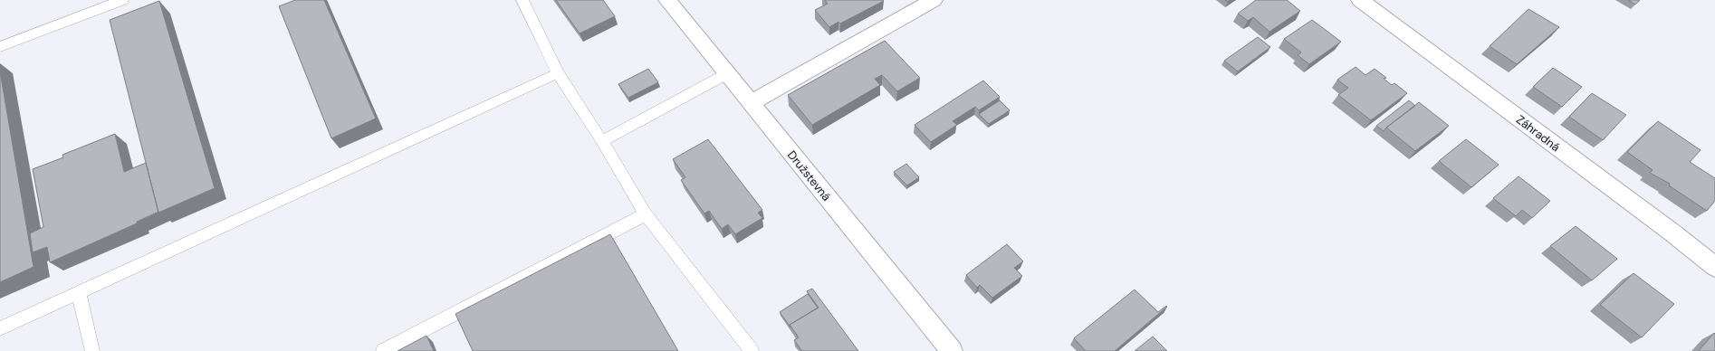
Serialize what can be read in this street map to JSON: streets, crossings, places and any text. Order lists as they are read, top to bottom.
{
  "streets": {
    "street": ["Záhradná", "Družstevná"]
  }
}
